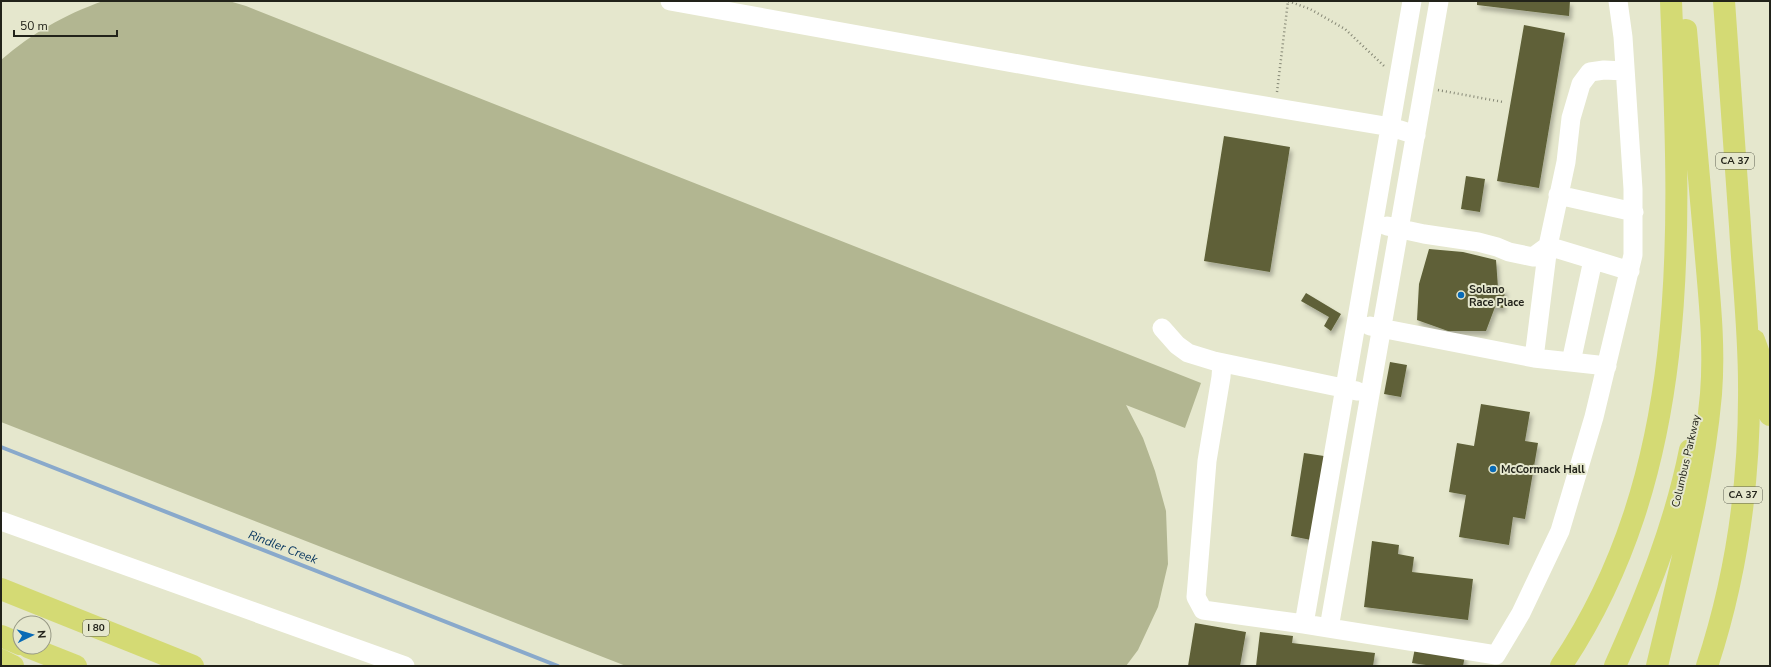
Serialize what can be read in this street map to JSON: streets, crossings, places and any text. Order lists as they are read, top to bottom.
{
  "streets": {
    "highway": ["CA 37", "Columbus Parkway", "I 80"]
  },
  "water": ["Rindler Creek"],
  "places": ["Solano Race Place", "McCormack Hall"],
  "scale_bar": "50 m",
  "north": "right"
}
